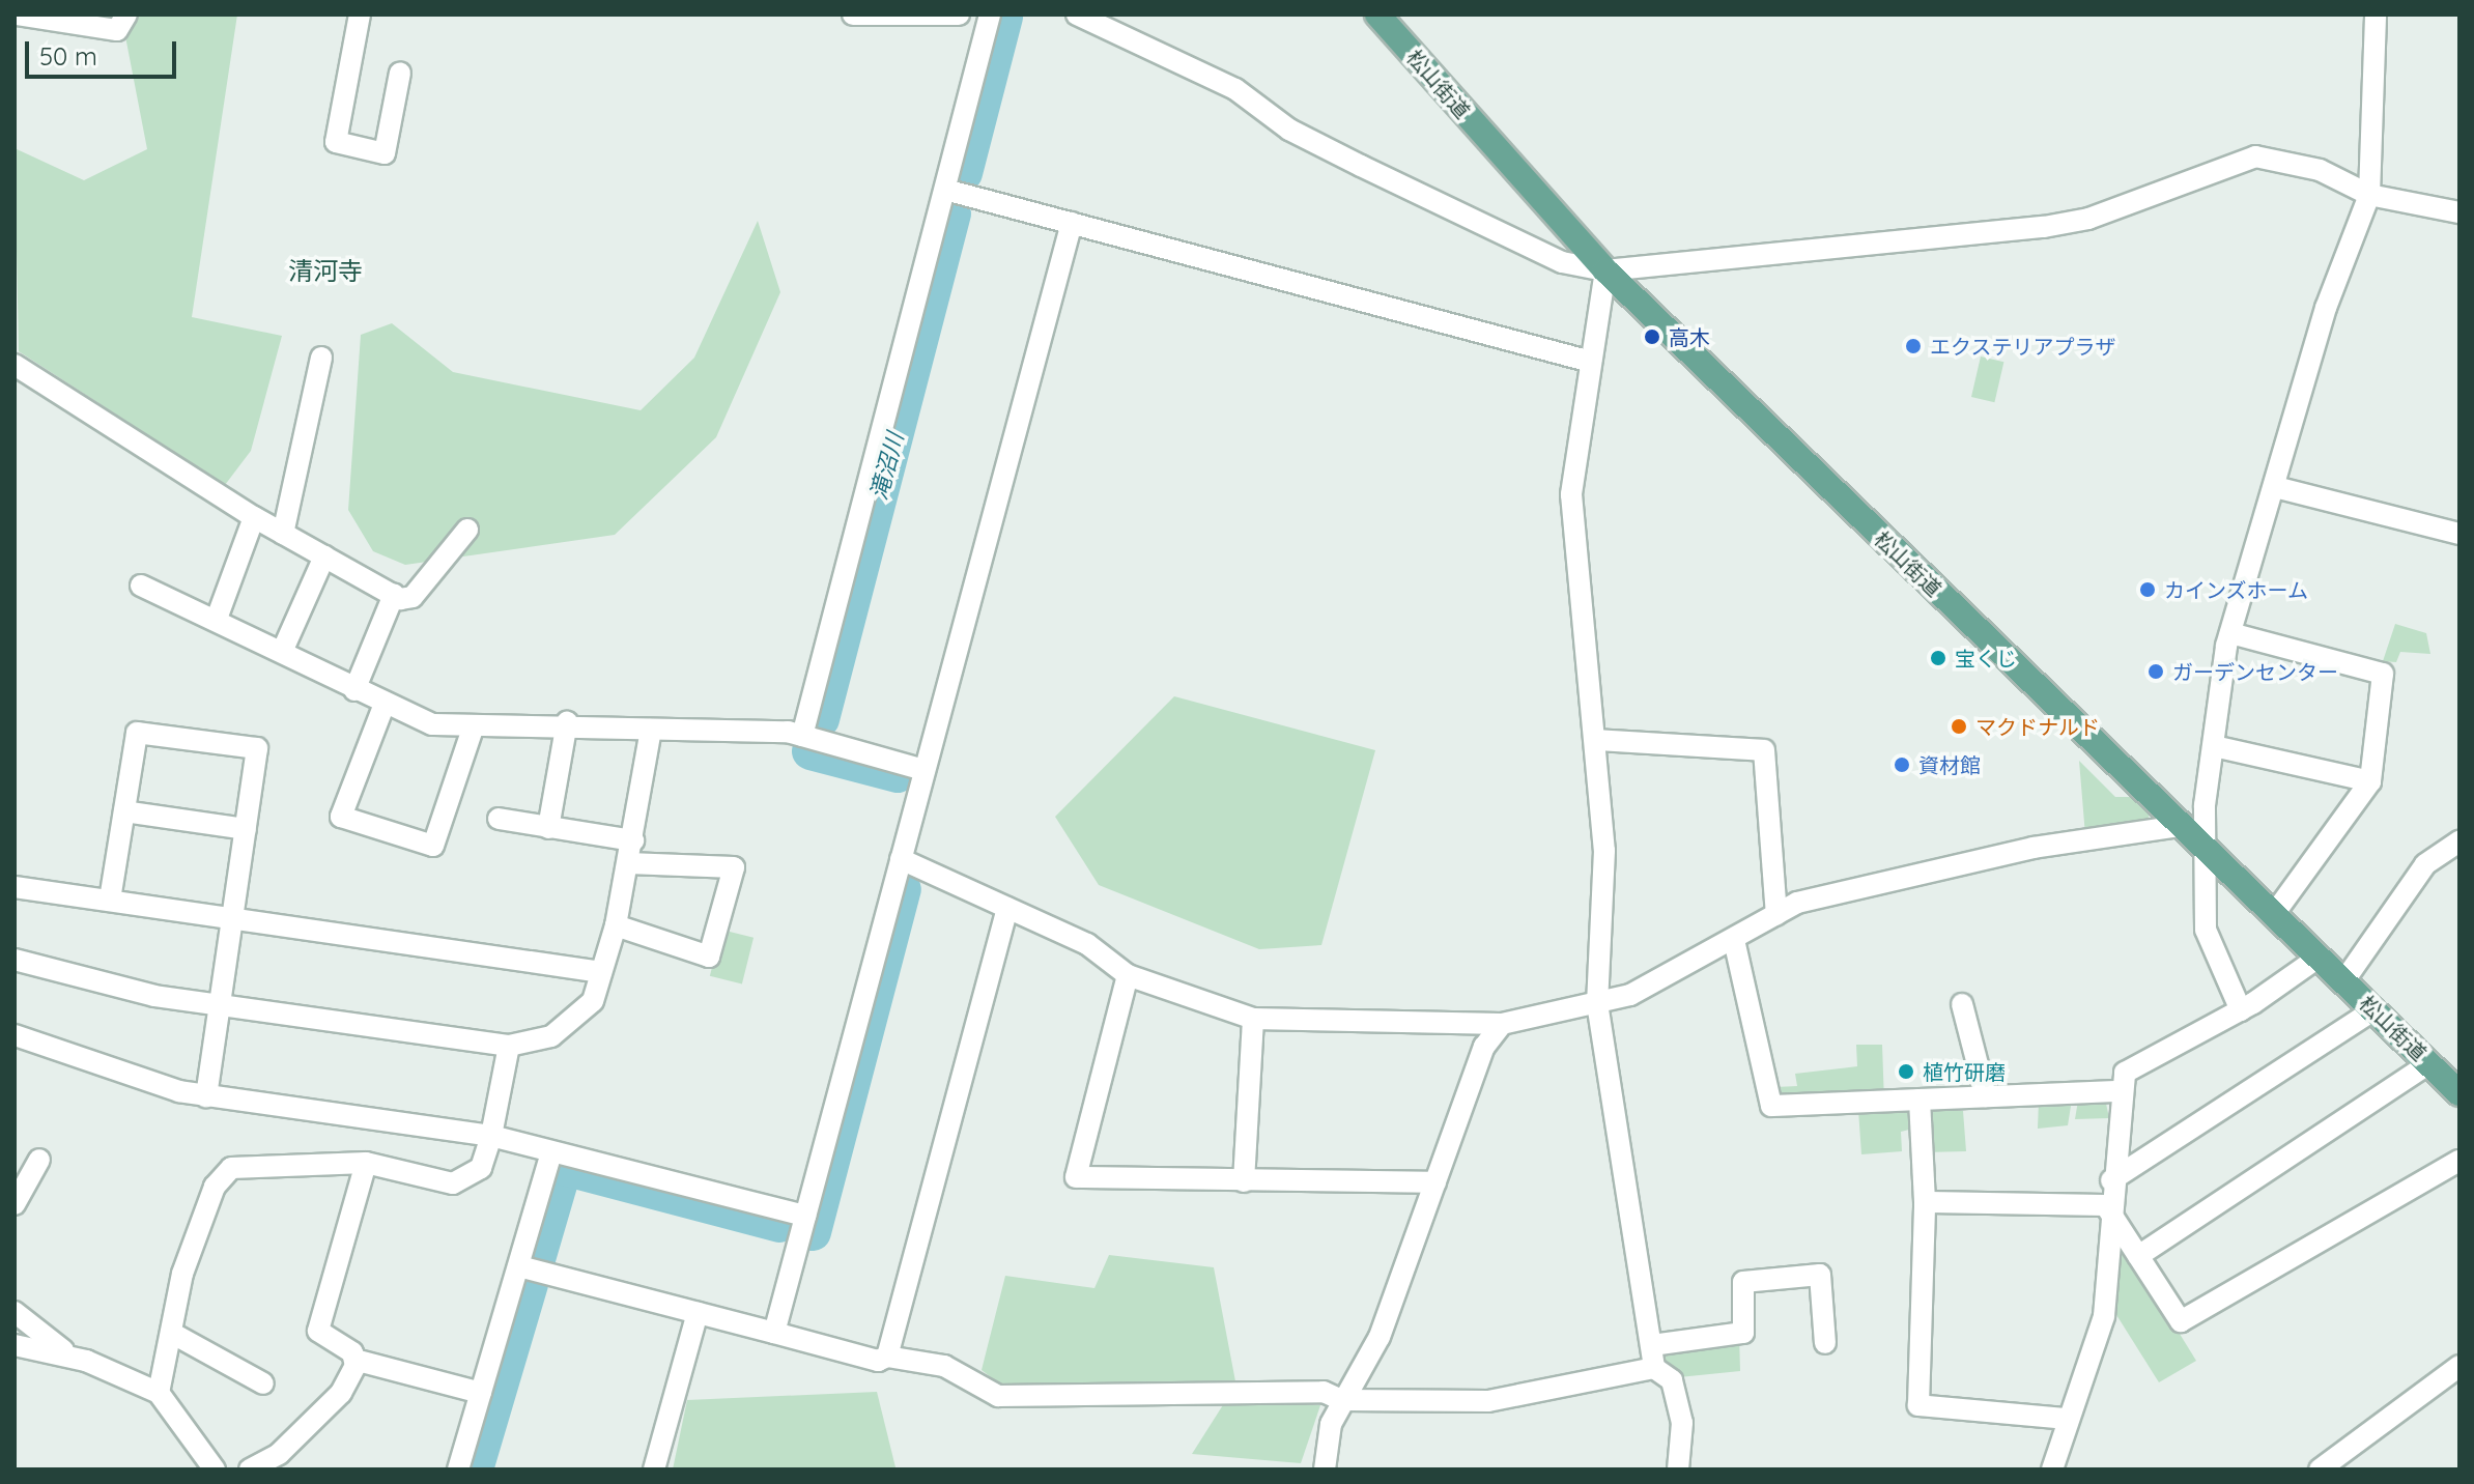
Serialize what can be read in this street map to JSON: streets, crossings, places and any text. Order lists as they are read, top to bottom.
{
  "streets": {
    "main road": ["松山街道"]
  },
  "districts": ["清河寺"],
  "water": ["滝沼川"],
  "places": [
    "高木",
    "エクステリアプラザ",
    "カインズホーム",
    "宝くじ",
    "ガーデンセンター",
    "マクドナルド",
    "資材館",
    "植竹研磨"
  ],
  "scale_bar": "50 m"
}
